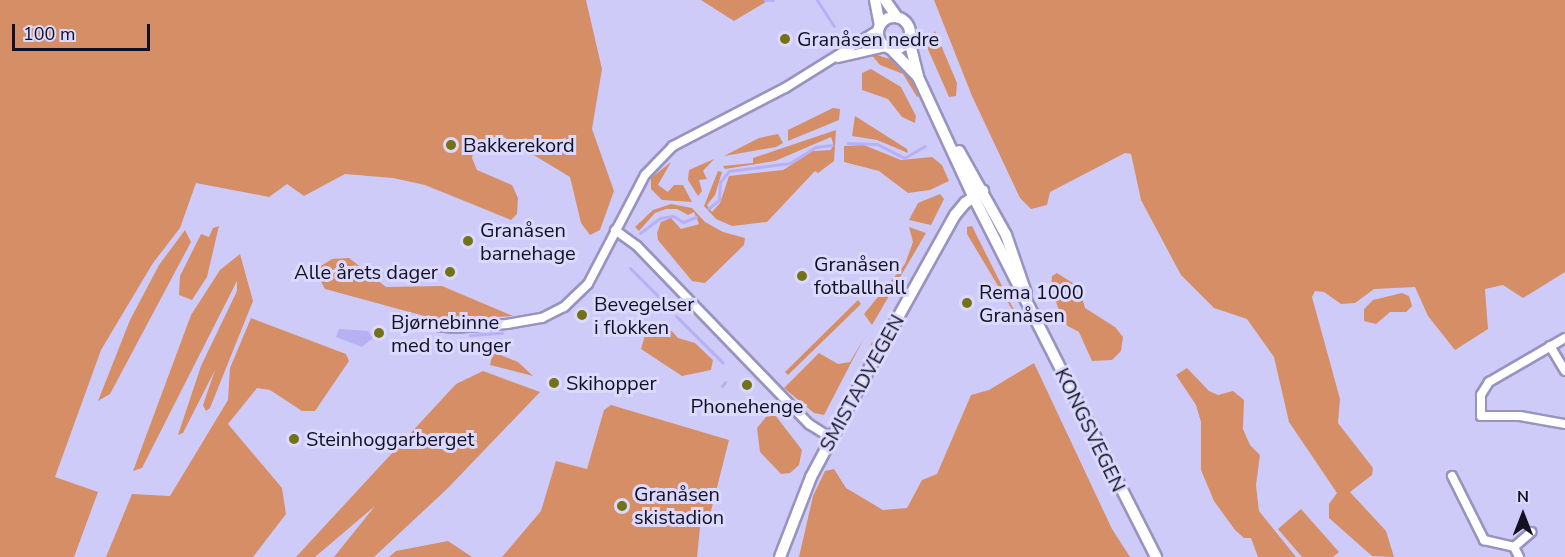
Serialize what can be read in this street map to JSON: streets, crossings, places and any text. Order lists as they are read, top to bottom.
{
  "streets": {
    "main road": ["SMISTADVEGEN", "KONGSVEGEN"]
  },
  "crossings": [
    ["SMISTADVEGEN", "KONGSVEGEN"]
  ],
  "places": [
    "Granåsen nedre",
    "Bakkerekord",
    "Granåsen barnehage",
    "Alle årets dager",
    "Granåsen fotballhall",
    "Rema 1000 Granåsen",
    "Bevegelser i flokken",
    "Bjørnebinne med to unger",
    "Skihopper",
    "Phonehenge",
    "Steinhoggarberget",
    "Granåsen skistadion"
  ],
  "scale_bar": "100 m",
  "north": "top"
}
